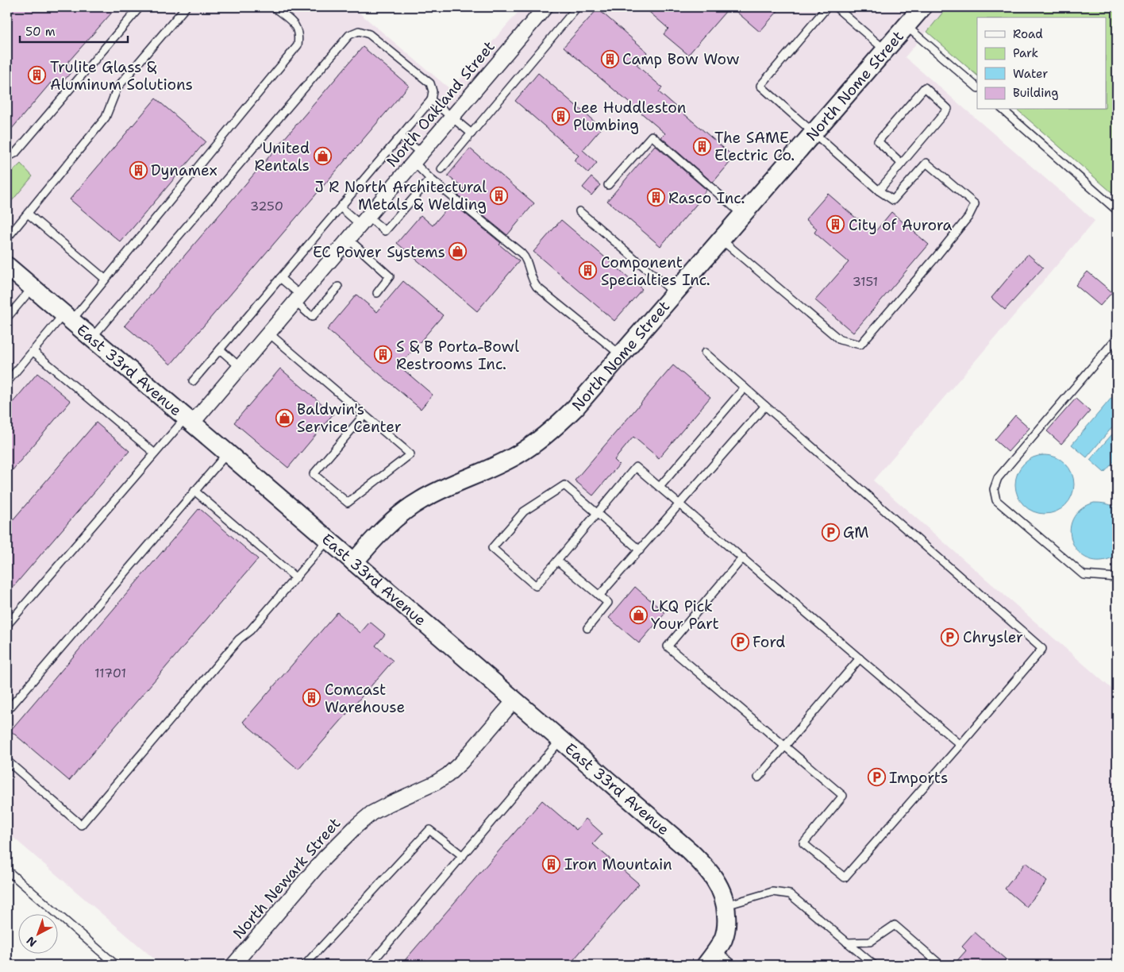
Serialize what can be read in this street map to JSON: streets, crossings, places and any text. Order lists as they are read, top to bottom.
{
  "streets": {
    "street": [
      "North Nome Street",
      "North Oakland Street",
      "East 33rd Avenue",
      "North Newark Street"
    ]
  },
  "crossings": [
    ["North Nome Street", "East 33rd Avenue"],
    ["North Oakland Street", "East 33rd Avenue"],
    ["East 33rd Avenue", "North Newark Street"]
  ],
  "places": {
    "building": [
      "Camp Bow Wow",
      "Trulite Glass & Aluminum Solutions",
      "Lee Huddleston Plumbing",
      "The SAME Electric Co.",
      "Dynamex",
      "J R North Architectural Metals & Welding",
      "Rasco Inc.",
      "City of Aurora",
      "Component Specialties Inc.",
      "S & B Porta-Bowl Restrooms Inc.",
      "Comcast Warehouse",
      "Iron Mountain"
    ],
    "shop": [
      "United Rentals",
      "EC Power Systems",
      "Baldwin's Service Center",
      "LKQ Pick Your Part"
    ],
    "parking": [
      "GM",
      "Chrysler",
      "Ford",
      "Imports"
    ]
  },
  "house_numbers": ["3250", "3151", "11701"],
  "legend": [
    "Road",
    "Park",
    "Water",
    "Building"
  ],
  "scale_bar": "50 m",
  "north": "bottom left"
}
